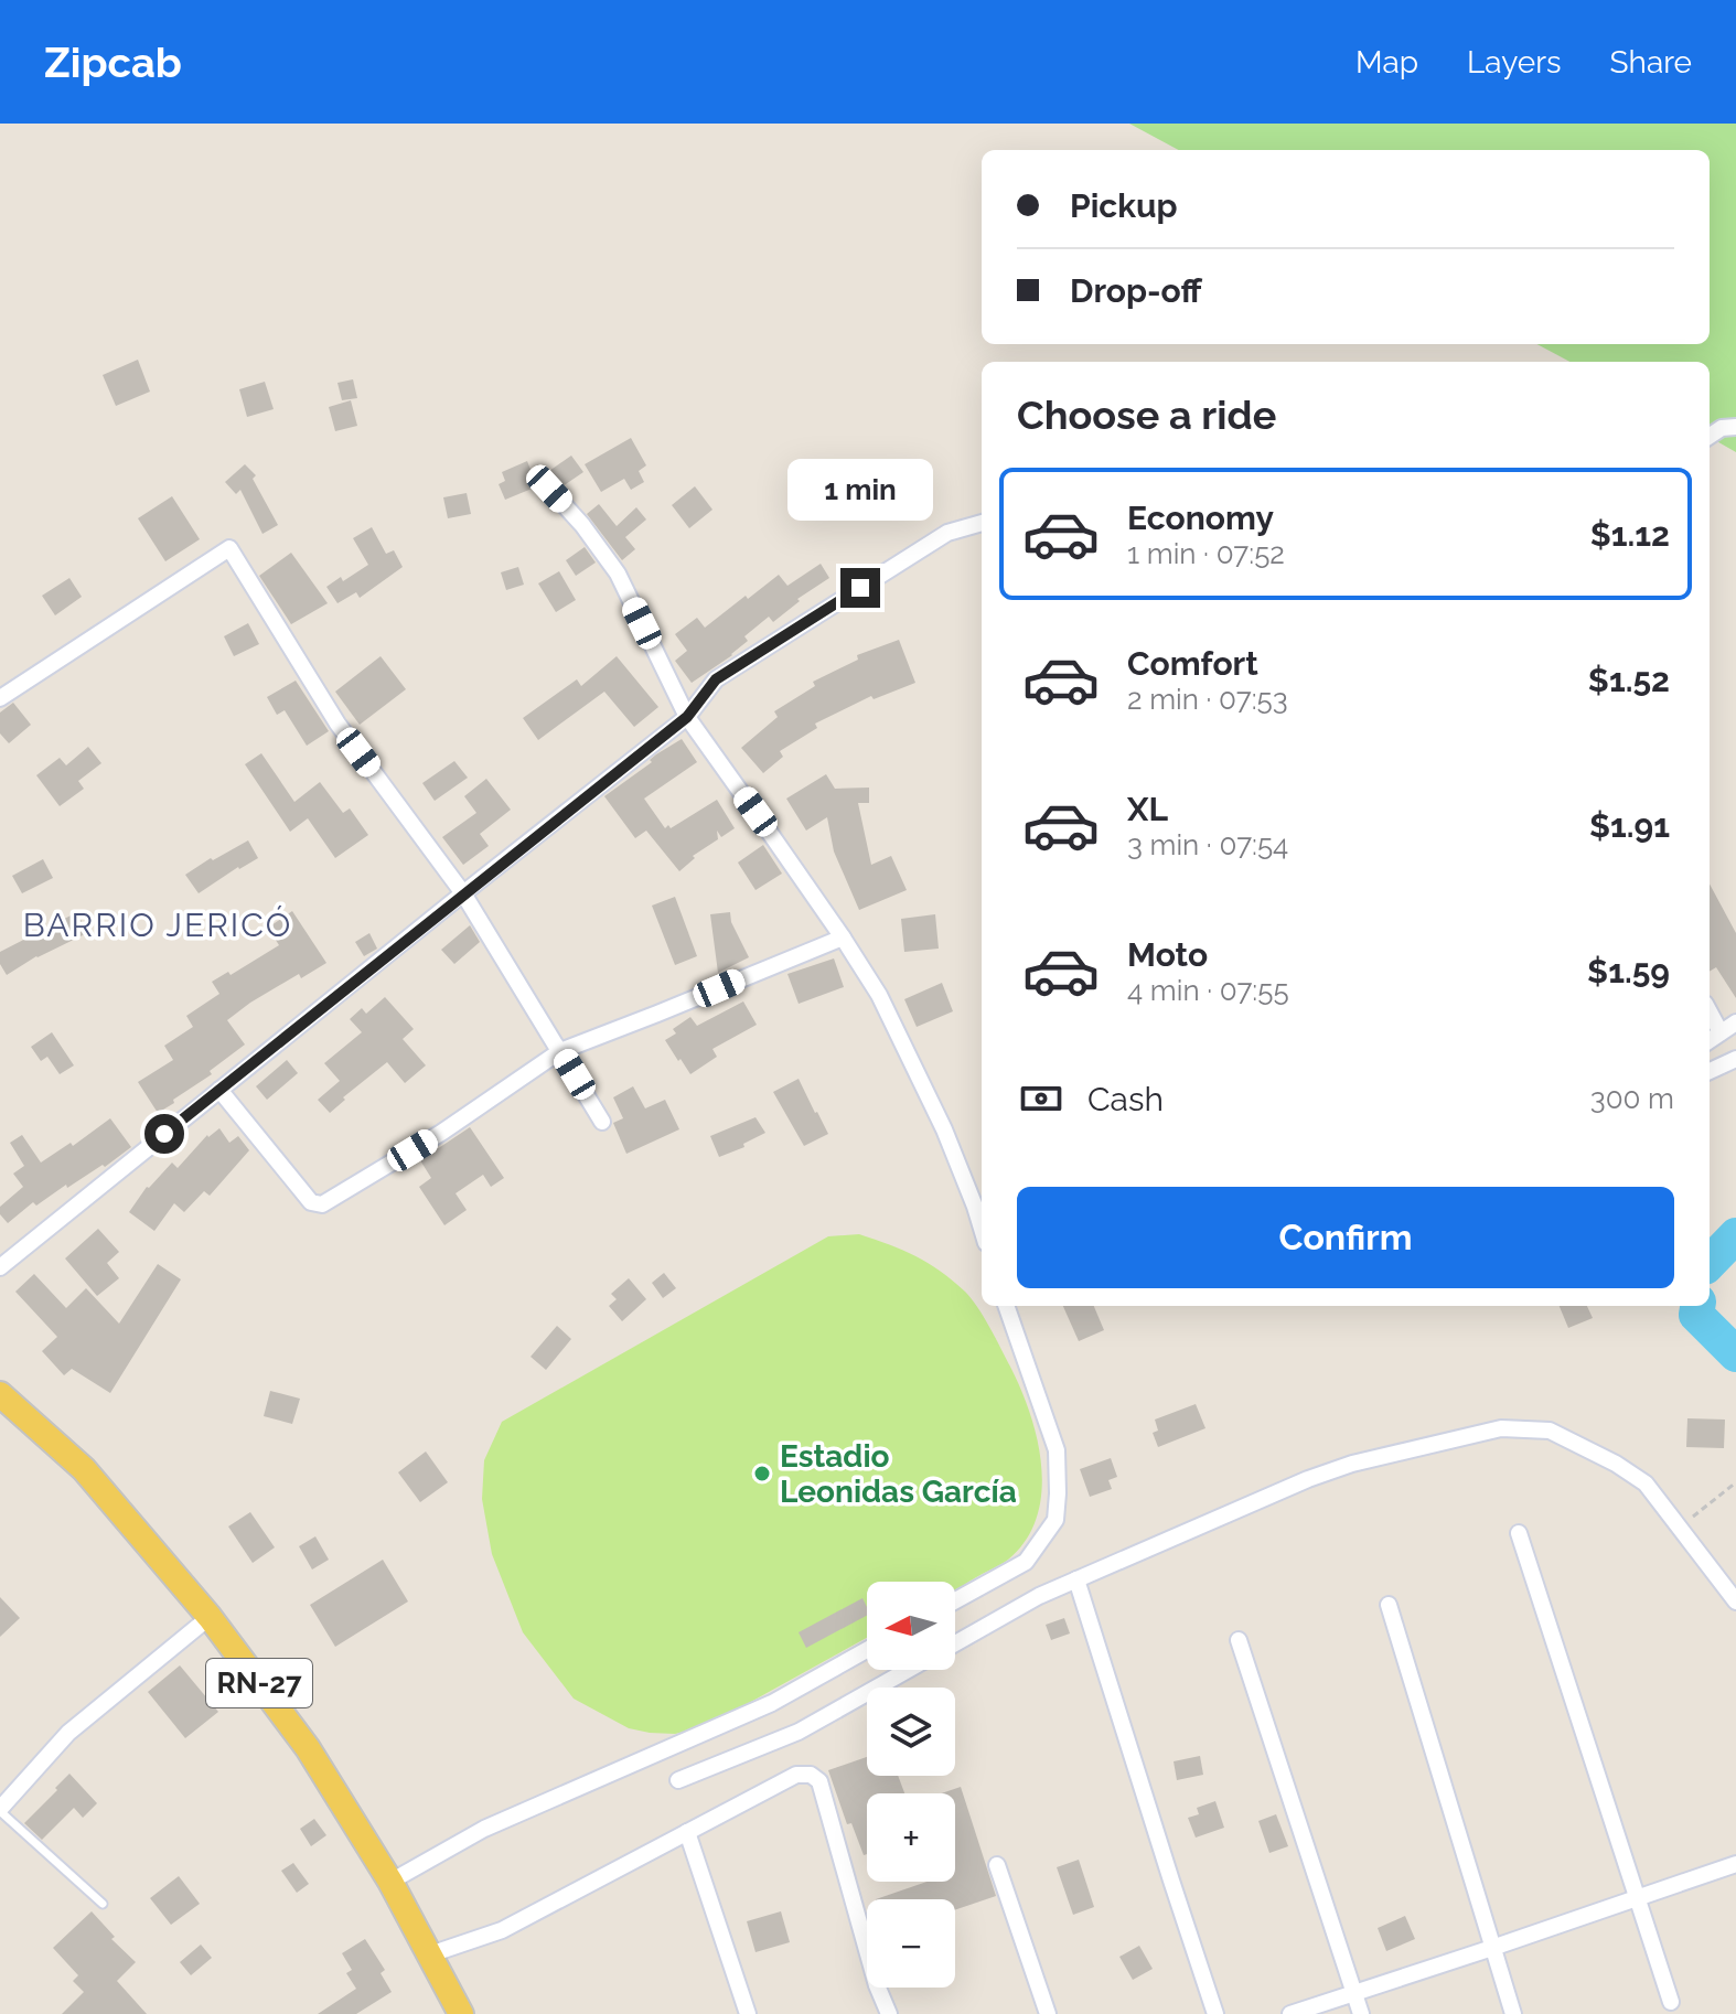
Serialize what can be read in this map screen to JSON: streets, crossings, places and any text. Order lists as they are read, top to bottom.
{
  "streets": {
    "main road": ["RN-27"]
  },
  "districts": ["BARRIO JERICÓ"],
  "places": ["Estadio Leonidas García"],
  "north": "left",
  "page": {
    "header": "Zipcab",
    "nav": ["Map", "Layers", "Share"],
    "banner": ["Pickup", "Drop-off"],
    "heading": "Choose a ride",
    "bubble": "1 min",
    "list": [
      {
        "name": "Economy",
        "note": "1 min · 07:52",
        "value": "$1.12"
      },
      {
        "name": "Comfort",
        "note": "2 min · 07:53",
        "value": "$1.52"
      },
      {
        "name": "XL",
        "note": "3 min · 07:54",
        "value": "$1.91"
      },
      {
        "name": "Moto",
        "note": "4 min · 07:55",
        "value": "$1.59"
      }
    ],
    "pay": ["Cash", "300 m"],
    "buttons": "Confirm",
    "map_buttons": ["+", "−"]
  }
}
